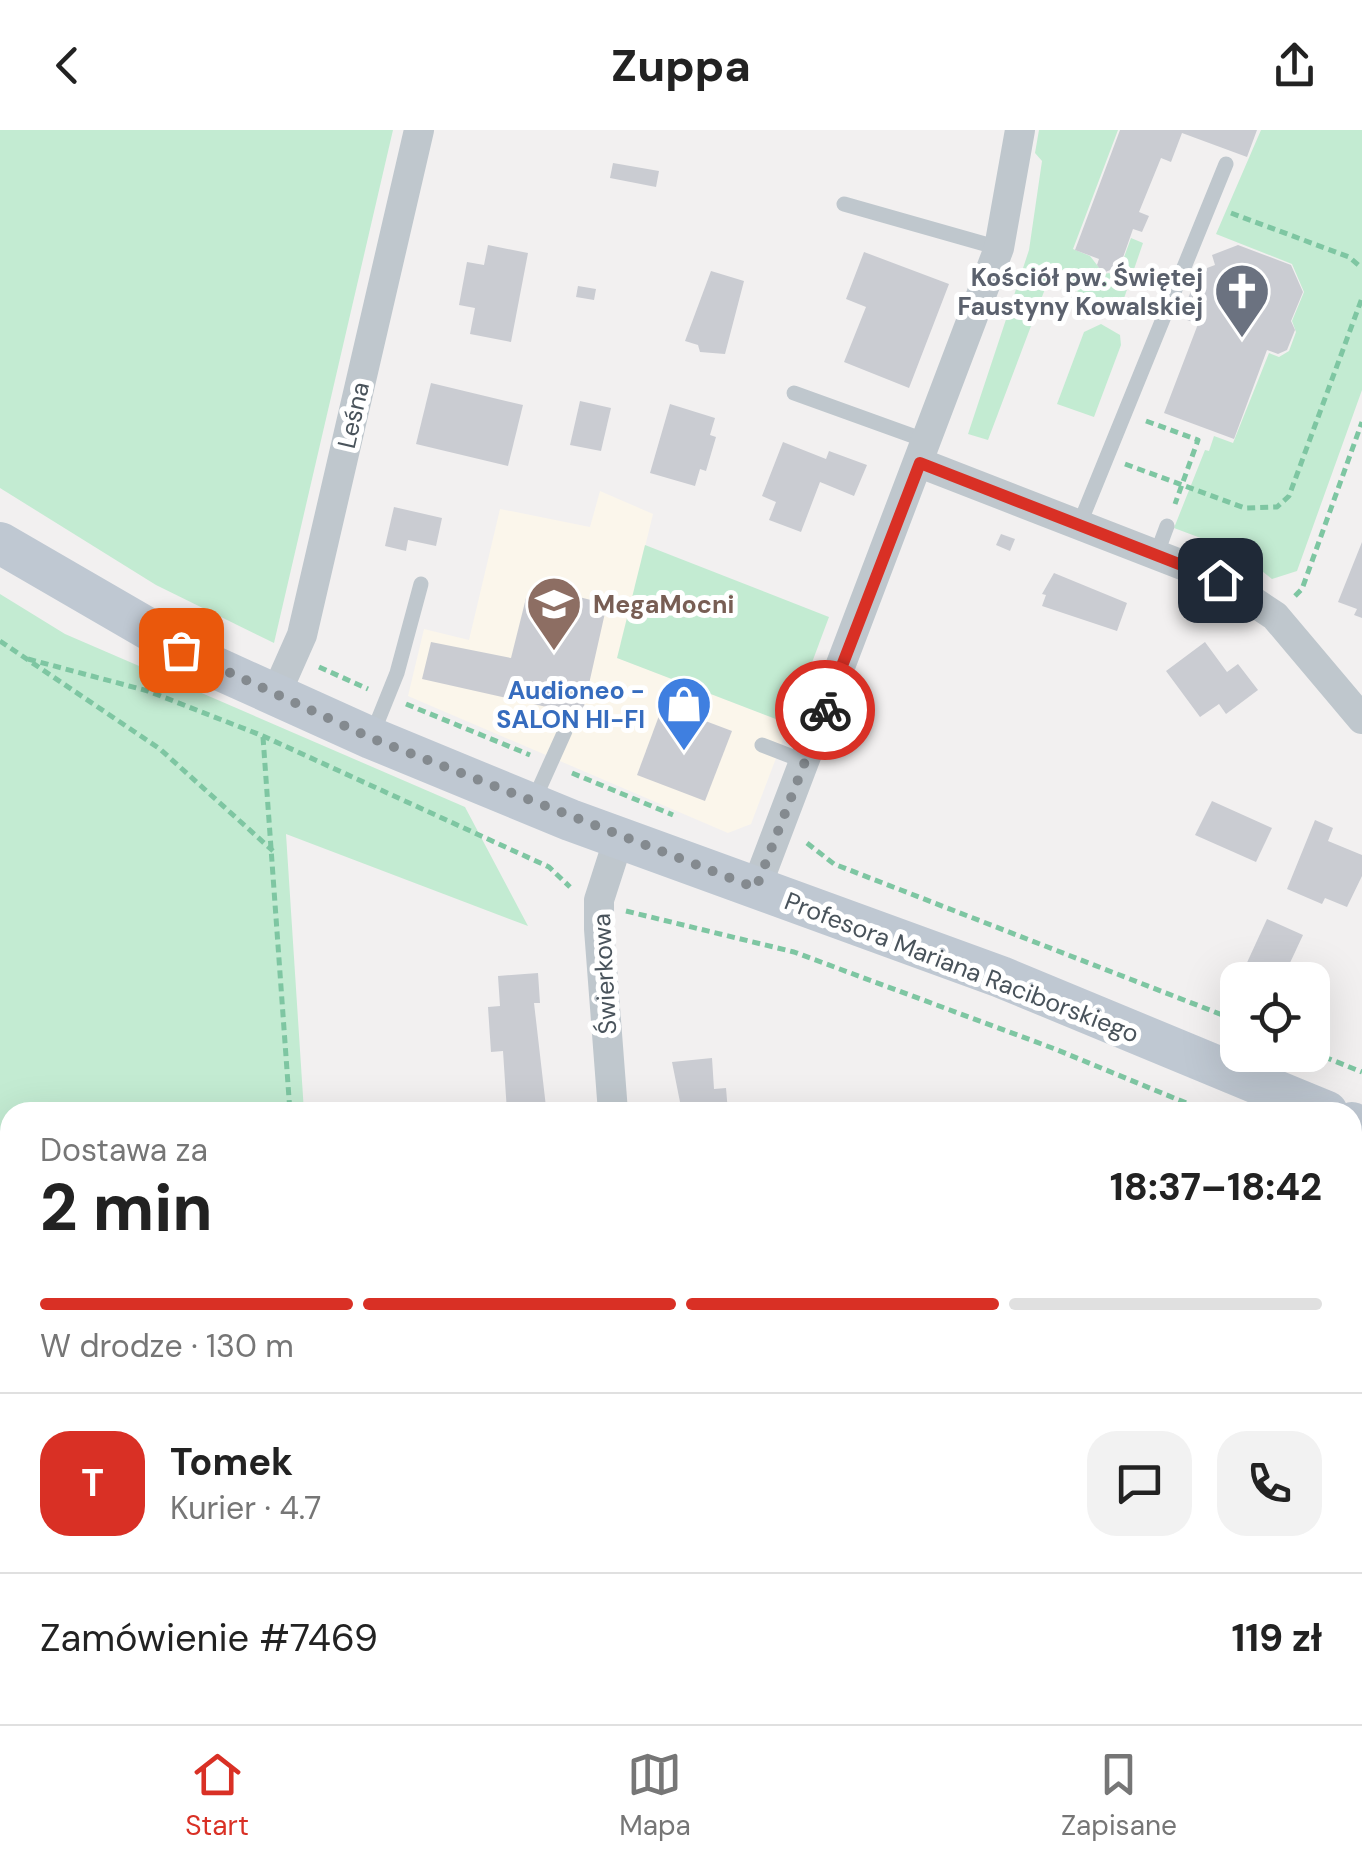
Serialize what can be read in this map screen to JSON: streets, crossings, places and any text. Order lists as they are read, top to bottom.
{
  "streets": {
    "main road": ["Profesora Mariana Raciborskiego"],
    "street": ["Leśna", "Świerkowa"]
  },
  "crossings": [
    ["Leśna", "Profesora Mariana Raciborskiego"],
    ["Profesora Mariana Raciborskiego", "Świerkowa"]
  ],
  "places": {
    "church": ["Kościół pw. Świętej Faustyny Kowalskiej"],
    "school or university": ["MegaMocni"],
    "shop": ["Audioneo - SALON HI-FI"]
  },
  "page": {
    "header": "Zuppa",
    "heading": ["2 min", "Dostawa za", "18:37–18:42"],
    "panel": [
      "Tomek",
      "Kurier · 4.7",
      "Zamówienie #7469",
      "119 zł"
    ],
    "bar": "W drodze · 130 m",
    "round": "T",
    "tabs": ["Start", "Mapa", "Zapisane"]
  }
}
